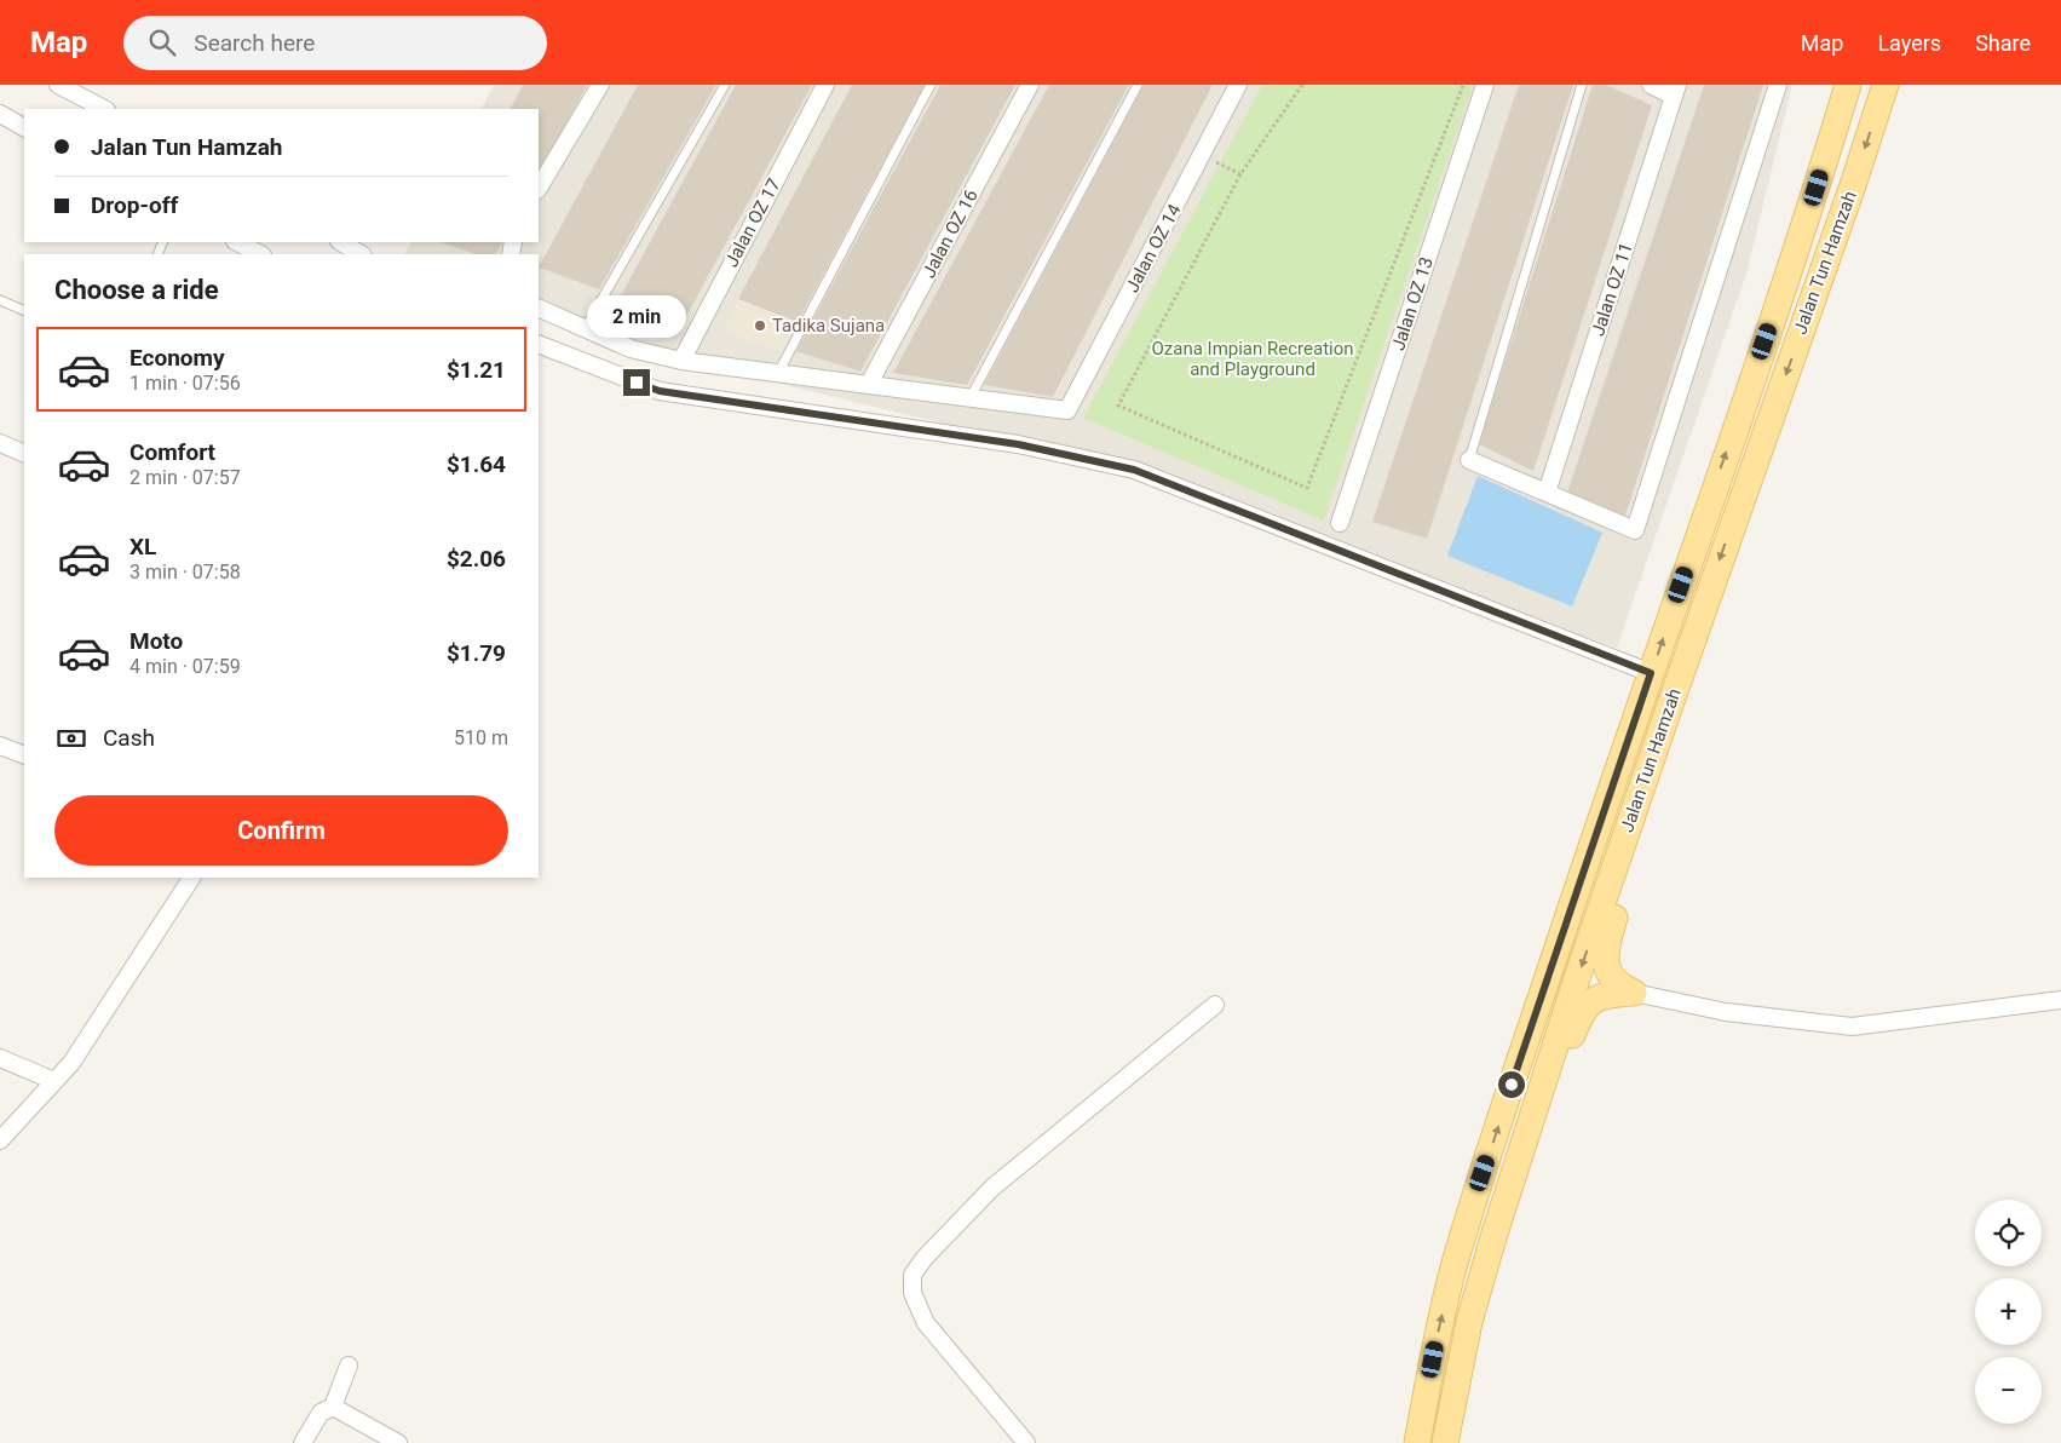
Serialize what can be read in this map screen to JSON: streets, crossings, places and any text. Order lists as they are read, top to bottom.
{
  "streets": {
    "main road": ["Jalan Tun Hamzah"],
    "street": [
      "Jalan OZ 17",
      "Jalan OZ 16",
      "Jalan OZ 14",
      "Jalan OZ 11",
      "Jalan OZ 13"
    ]
  },
  "parks": ["Ozana Impian Recreation and Playground"],
  "places": ["Tadika Sujana"],
  "page": {
    "header": "Map",
    "search": "Search here",
    "nav": ["Map", "Layers", "Share"],
    "banner": ["Jalan Tun Hamzah", "Drop-off"],
    "heading": "Choose a ride",
    "bubble": "2 min",
    "list": [
      {
        "name": "Economy",
        "note": "1 min · 07:56",
        "value": "$1.21"
      },
      {
        "name": "Comfort",
        "note": "2 min · 07:57",
        "value": "$1.64"
      },
      {
        "name": "XL",
        "note": "3 min · 07:58",
        "value": "$2.06"
      },
      {
        "name": "Moto",
        "note": "4 min · 07:59",
        "value": "$1.79"
      }
    ],
    "pay": ["Cash", "510 m"],
    "buttons": "Confirm",
    "map_buttons": ["+", "−"]
  }
}
